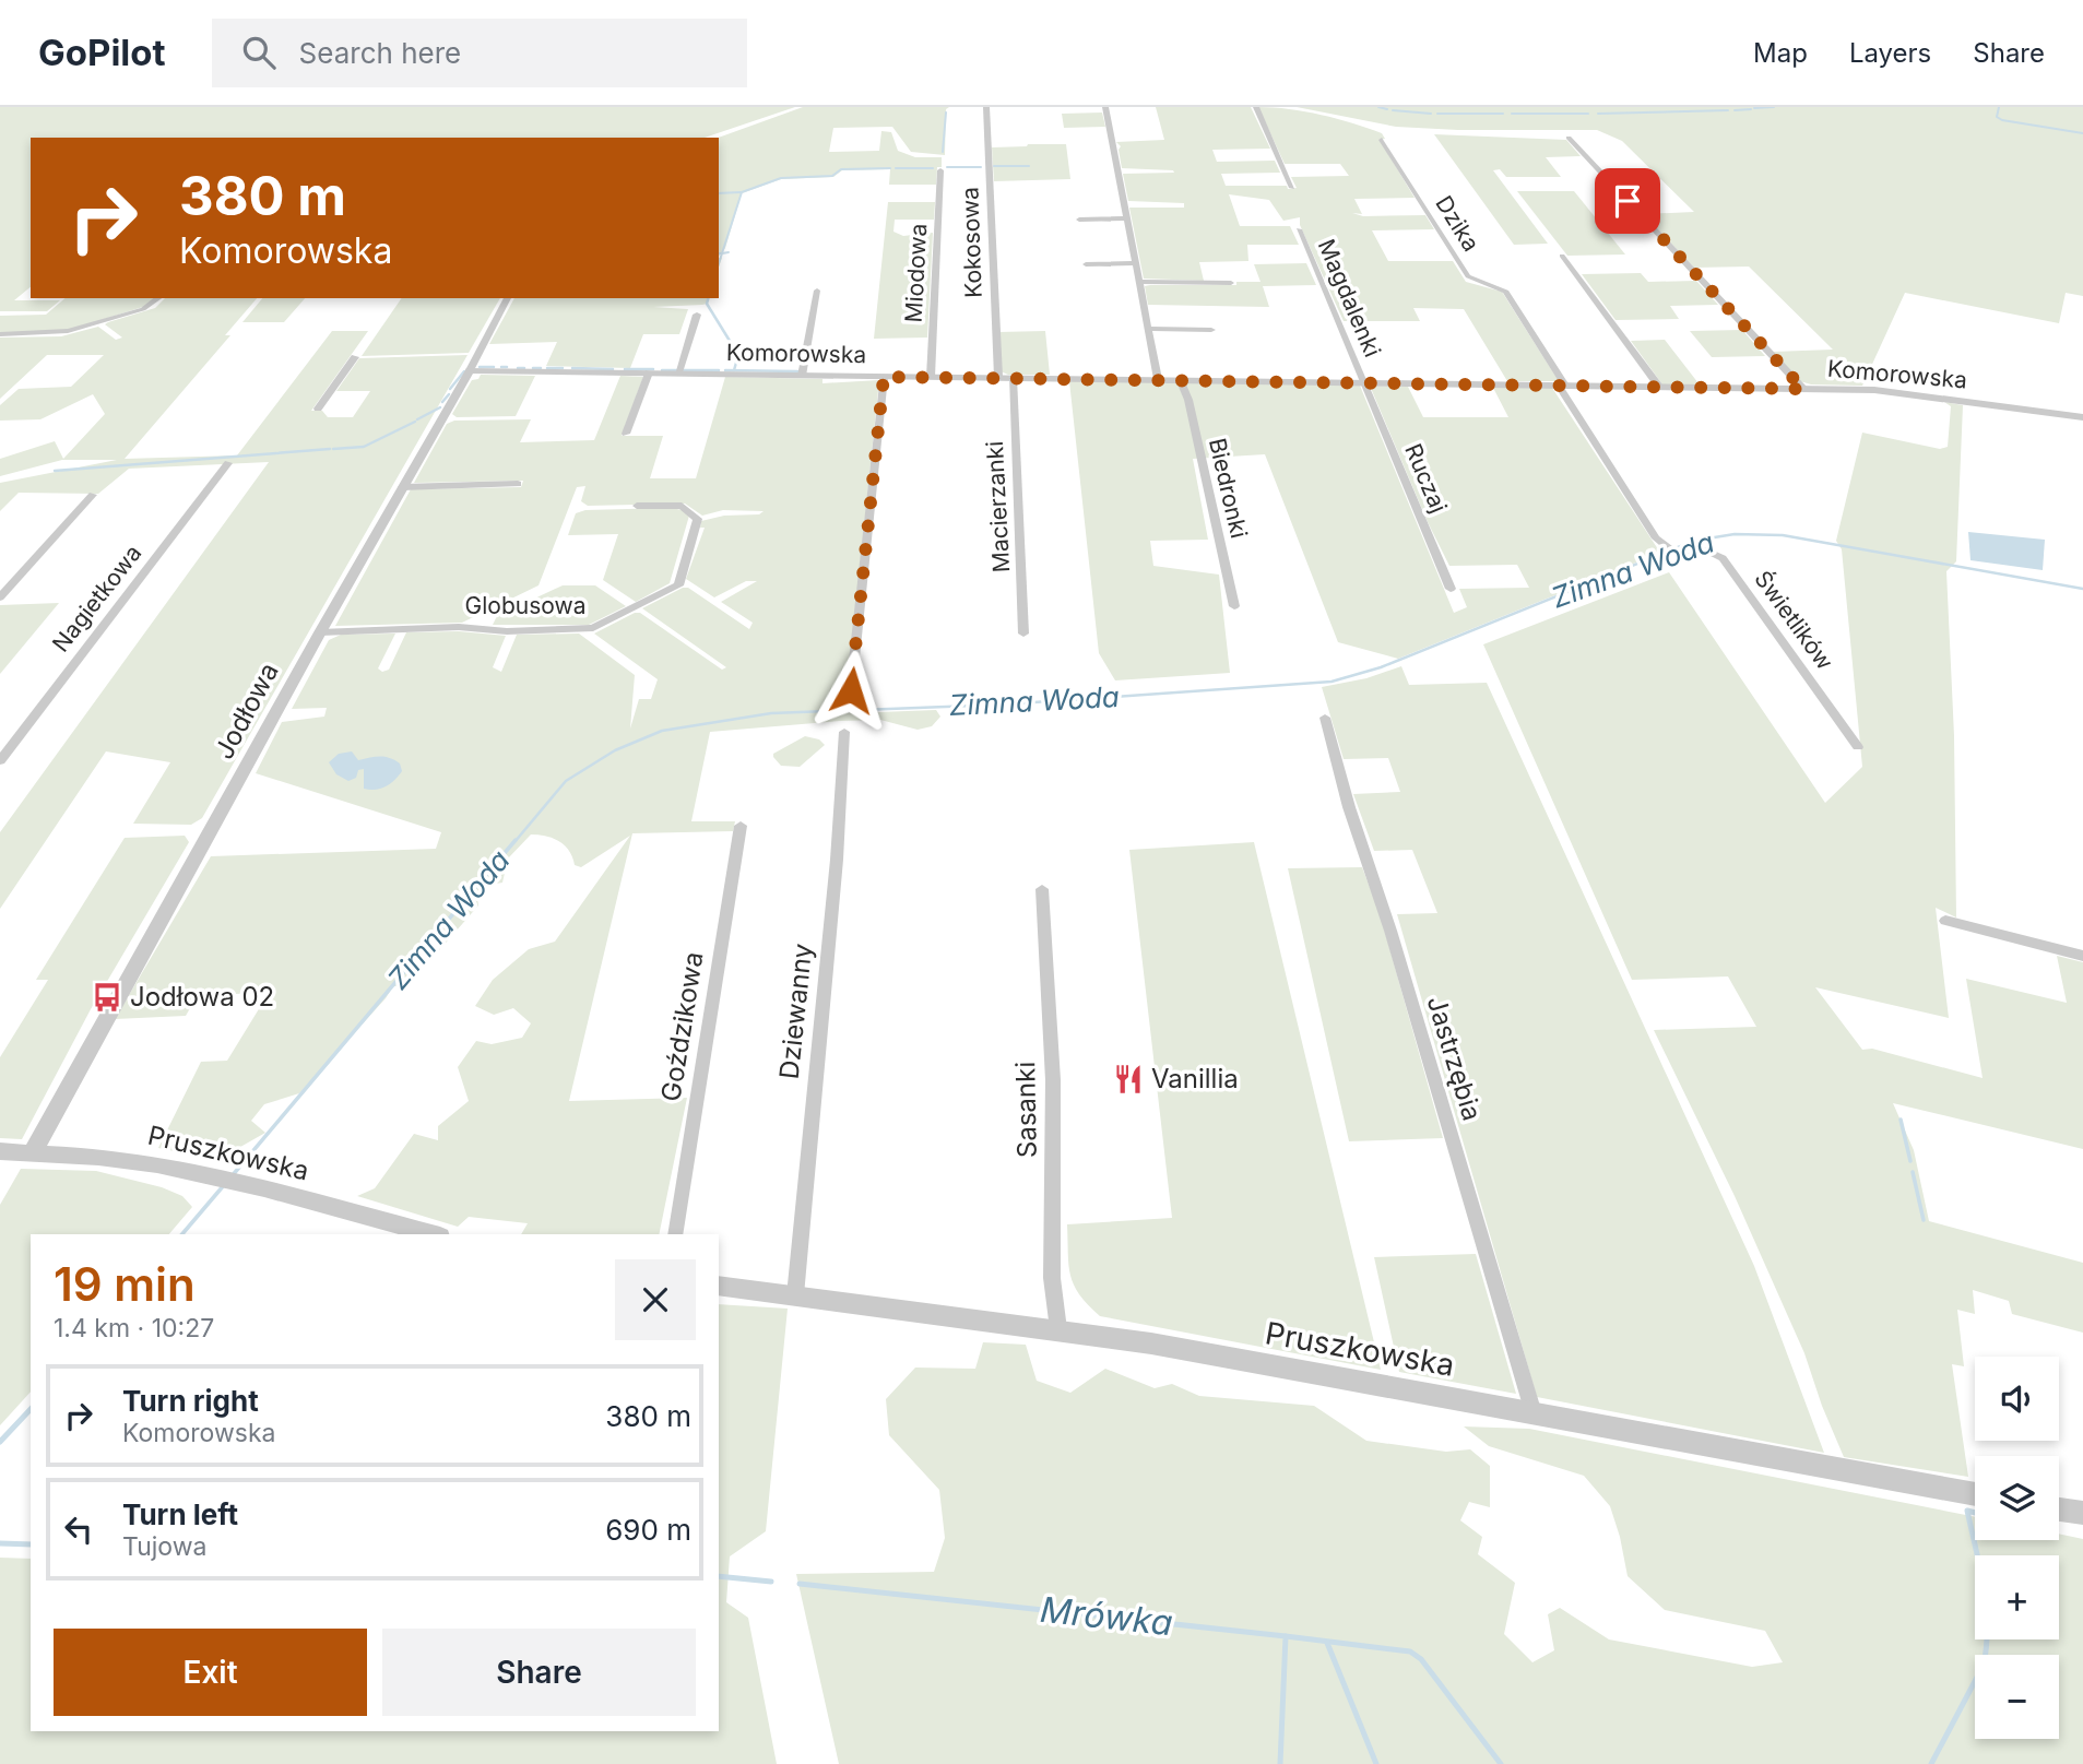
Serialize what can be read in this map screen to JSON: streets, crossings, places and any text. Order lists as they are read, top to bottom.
{
  "streets": {
    "street": [
      "Dzika",
      "Kokosowa",
      "Miodowa",
      "Magdalenki",
      "Komorowska",
      "Ruczaj",
      "Biedronki",
      "Macierzanki",
      "Nagietkowa",
      "Globusowa",
      "Świetlików",
      "Jodłowa",
      "Dziewanny",
      "Goździkowa",
      "Jastrzębia",
      "Sasanki",
      "Pruszkowska"
    ]
  },
  "crossings": [
    ["Dzika", "Komorowska"],
    ["Dzika", "Świetlików"],
    ["Kokosowa", "Komorowska"],
    ["Miodowa", "Komorowska"],
    ["Magdalenki", "Komorowska"],
    ["Magdalenki", "Ruczaj"],
    ["Komorowska", "Ruczaj"],
    ["Komorowska", "Biedronki"],
    ["Komorowska", "Macierzanki"],
    ["Komorowska", "Świetlików"],
    ["Komorowska", "Jodłowa"],
    ["Globusowa", "Jodłowa"],
    ["Jodłowa", "Pruszkowska"],
    ["Dziewanny", "Pruszkowska"],
    ["Jastrzębia", "Pruszkowska"],
    ["Sasanki", "Pruszkowska"]
  ],
  "water": ["Zimna Woda", "Mrówka"],
  "places": {
    "bus stop": ["Jodłowa 02"],
    "restaurant": ["Vanillia"]
  },
  "page": {
    "header": "GoPilot",
    "search": "Search here",
    "nav": ["Map", "Layers", "Share"],
    "turn": ["380 m", "Komorowska"],
    "heading": ["19 min", "1.4 km · 10:27"],
    "map_buttons": ["+", "−"],
    "list": [
      {
        "name": "Turn right",
        "note": "Komorowska",
        "value": "380 m"
      },
      {
        "name": "Turn left",
        "note": "Tujowa",
        "value": "690 m"
      }
    ],
    "buttons": ["Exit", "Share"]
  }
}
